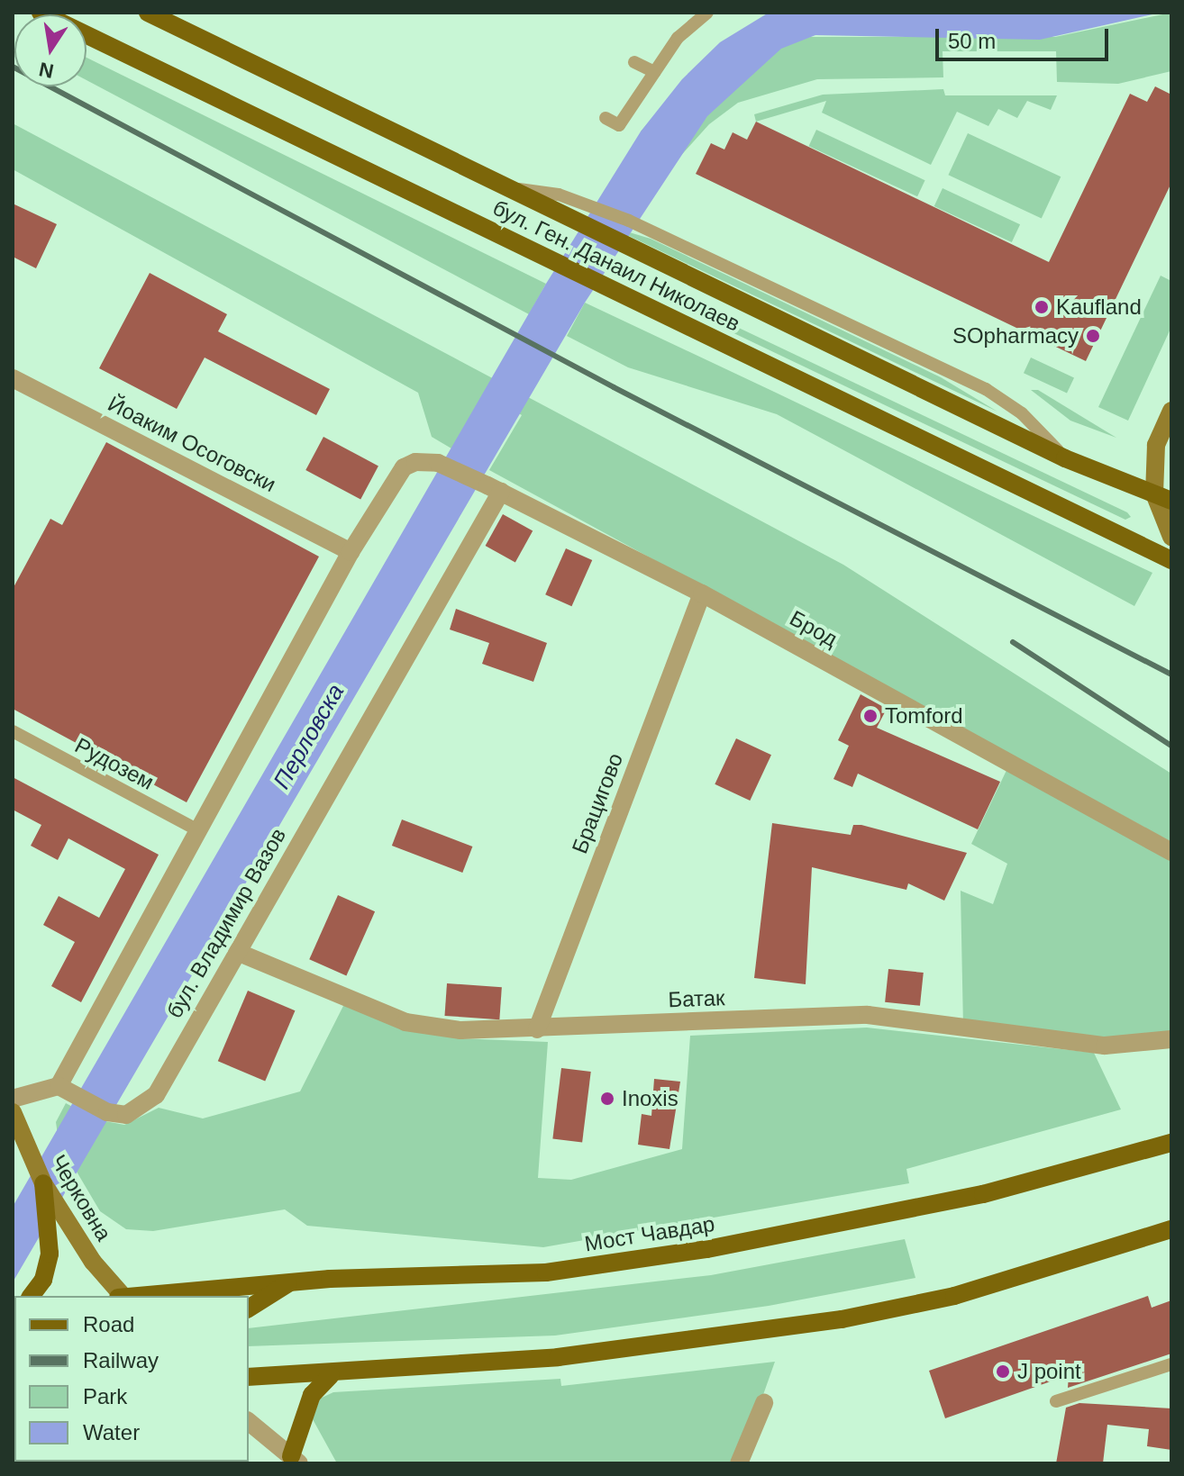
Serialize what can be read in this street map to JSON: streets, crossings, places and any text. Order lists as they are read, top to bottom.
{
  "streets": {
    "main road": ["бул. Ген. Данаил Николаев", "Мост Чавдар"],
    "street": [
      "Йоаким Осоговски",
      "Брод",
      "Брацигово",
      "бул. Владимир Вазов",
      "Батак",
      "Черковна"
    ],
    "lane": ["Рудозем"]
  },
  "crossings": [
    ["Йоаким Осоговски", "Брод"],
    ["Брод", "Брацигово"],
    ["Брод", "бул. Владимир Вазов"],
    ["Брацигово", "Батак"],
    ["бул. Владимир Вазов", "Батак"]
  ],
  "water": ["Перловска"],
  "places": [
    "Kaufland",
    "SOpharmacy",
    "Tomford",
    "Inoxis",
    "J point"
  ],
  "legend": [
    "Road",
    "Railway",
    "Park",
    "Water"
  ],
  "scale_bar": "50 m",
  "north": "bottom"
}
